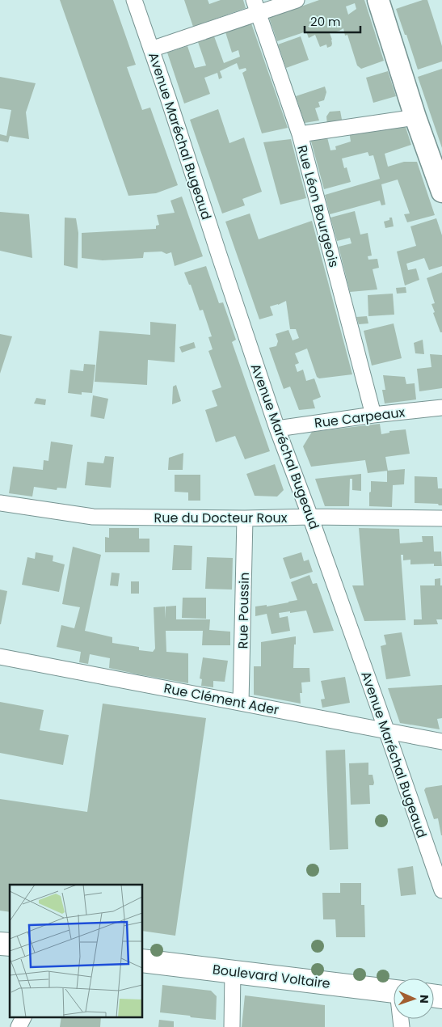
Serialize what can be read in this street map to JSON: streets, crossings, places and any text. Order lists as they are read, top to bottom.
{
  "streets": {
    "main road": ["Boulevard Voltaire"],
    "street": [
      "Avenue Maréchal Bugeaud",
      "Rue Léon Bourgeois",
      "Rue Carpeaux",
      "Rue du Docteur Roux",
      "Rue Poussin",
      "Rue Clément Ader"
    ]
  },
  "crossings": [
    ["Avenue Maréchal Bugeaud", "Rue Carpeaux"],
    ["Avenue Maréchal Bugeaud", "Rue du Docteur Roux"],
    ["Avenue Maréchal Bugeaud", "Rue Clément Ader"],
    ["Rue Léon Bourgeois", "Rue Carpeaux"],
    ["Rue du Docteur Roux", "Rue Poussin"],
    ["Rue Poussin", "Rue Clément Ader"]
  ],
  "scale_bar": "20 m",
  "north": "right"
}
